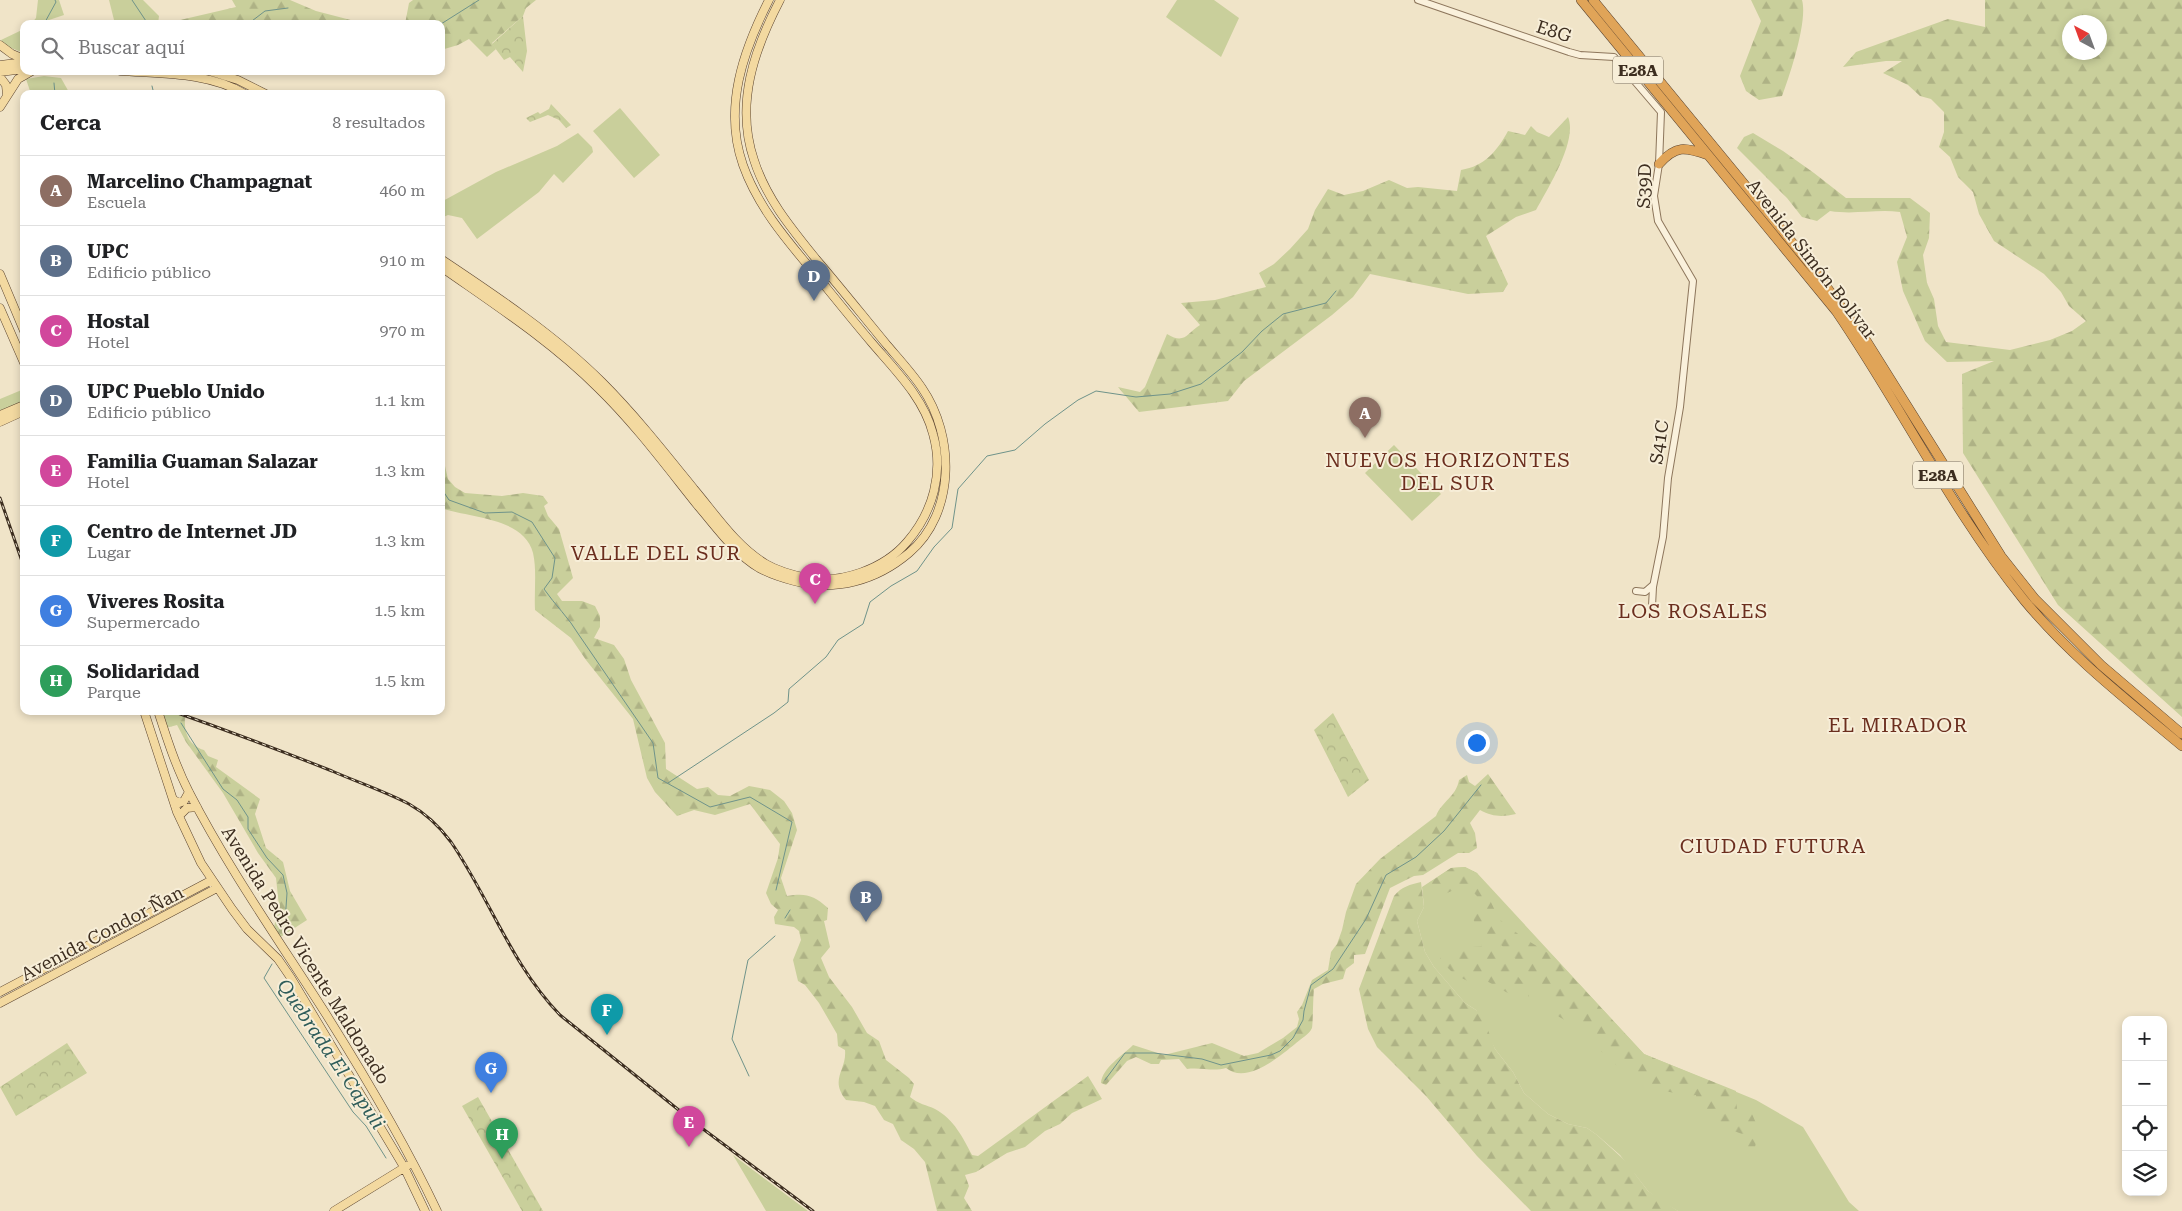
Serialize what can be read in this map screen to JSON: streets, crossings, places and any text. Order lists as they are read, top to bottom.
{
  "streets": {
    "highway": ["E28A", "Avenida Simón Bolívar"],
    "main road": ["Avenida Condor Ñan", "Avenida Pedro Vicente Maldonado"],
    "street": ["E8G", "S39D", "S41C"]
  },
  "crossings": [
    ["E8G", "S39D"],
    ["S39D", "S41C"],
    ["Avenida Condor Ñan", "Avenida Pedro Vicente Maldonado"]
  ],
  "districts": [
    "NUEVOS HORIZONTES DEL SUR",
    "VALLE DEL SUR",
    "LOS ROSALES",
    "EL MIRADOR",
    "CIUDAD FUTURA"
  ],
  "water": ["Quebrada El Capuli"],
  "north": "top left",
  "page": {
    "search": "Buscar aquí",
    "heading": ["Cerca", "8 resultados"],
    "list": [
      {
        "mark": "A",
        "name": "Marcelino Champagnat",
        "note": "Escuela",
        "value": "460 m"
      },
      {
        "mark": "B",
        "name": "UPC",
        "note": "Edificio público",
        "value": "910 m"
      },
      {
        "mark": "C",
        "name": "Hostal",
        "note": "Hotel",
        "value": "970 m"
      },
      {
        "mark": "D",
        "name": "UPC Pueblo Unido",
        "note": "Edificio público",
        "value": "1.1 km"
      },
      {
        "mark": "E",
        "name": "Familia Guaman Salazar",
        "note": "Hotel",
        "value": "1.3 km"
      },
      {
        "mark": "F",
        "name": "Centro de Internet JD",
        "note": "Lugar",
        "value": "1.3 km"
      },
      {
        "mark": "G",
        "name": "Viveres Rosita",
        "note": "Supermercado",
        "value": "1.5 km"
      },
      {
        "mark": "H",
        "name": "Solidaridad",
        "note": "Parque",
        "value": "1.5 km"
      }
    ],
    "pins": [
      "D",
      "A",
      "C",
      "B",
      "F",
      "G",
      "E",
      "H"
    ],
    "map_buttons": ["+", "−"]
  }
}
